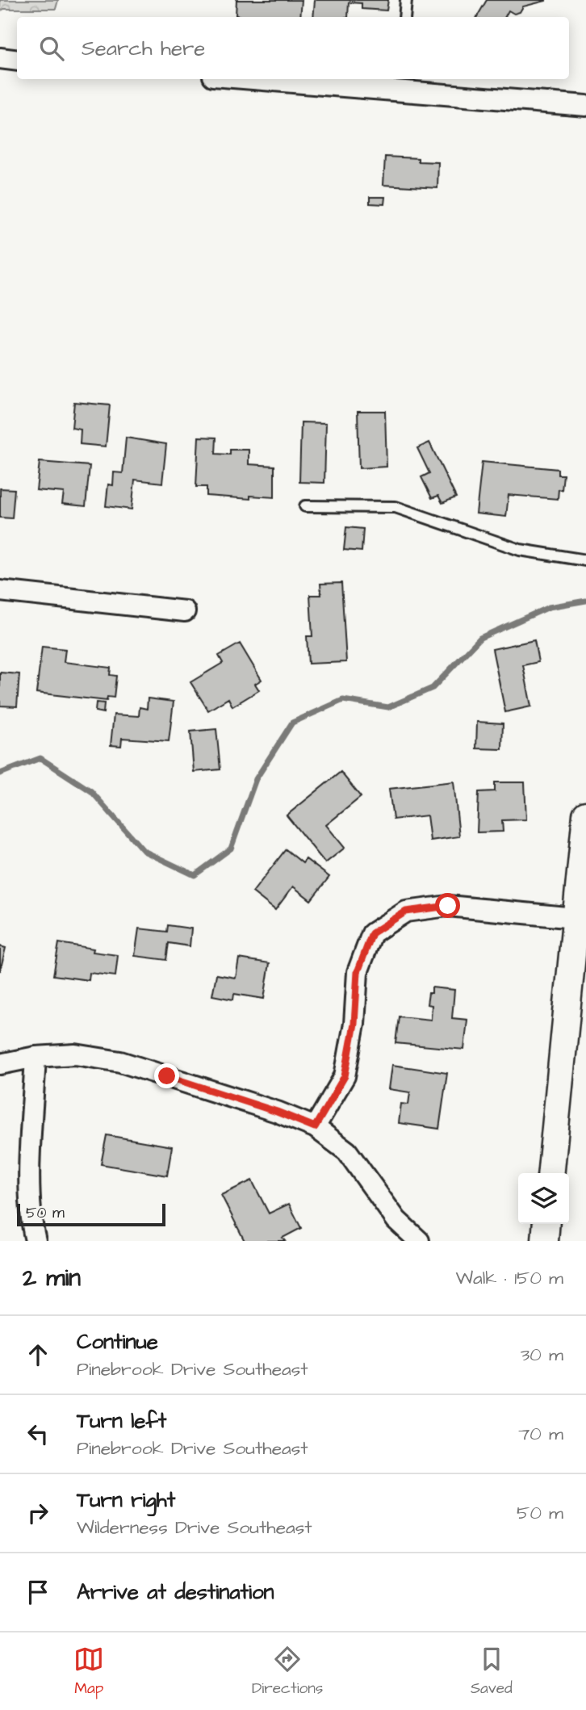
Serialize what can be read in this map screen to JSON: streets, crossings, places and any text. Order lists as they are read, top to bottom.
{
  "scale_bar": "50 m",
  "page": {
    "search": "Search here",
    "scale": "50 m",
    "heading": ["2 min", "Walk · 150 m"],
    "list": [
      ["Continue", "Pinebrook Drive Southeast", "30 m"],
      ["Turn left", "Pinebrook Drive Southeast", "70 m"],
      ["Turn right", "Wilderness Drive Southeast", "50 m"],
      "Arrive at destination"
    ],
    "nav": ["Map", "Directions", "Saved"]
  }
}
